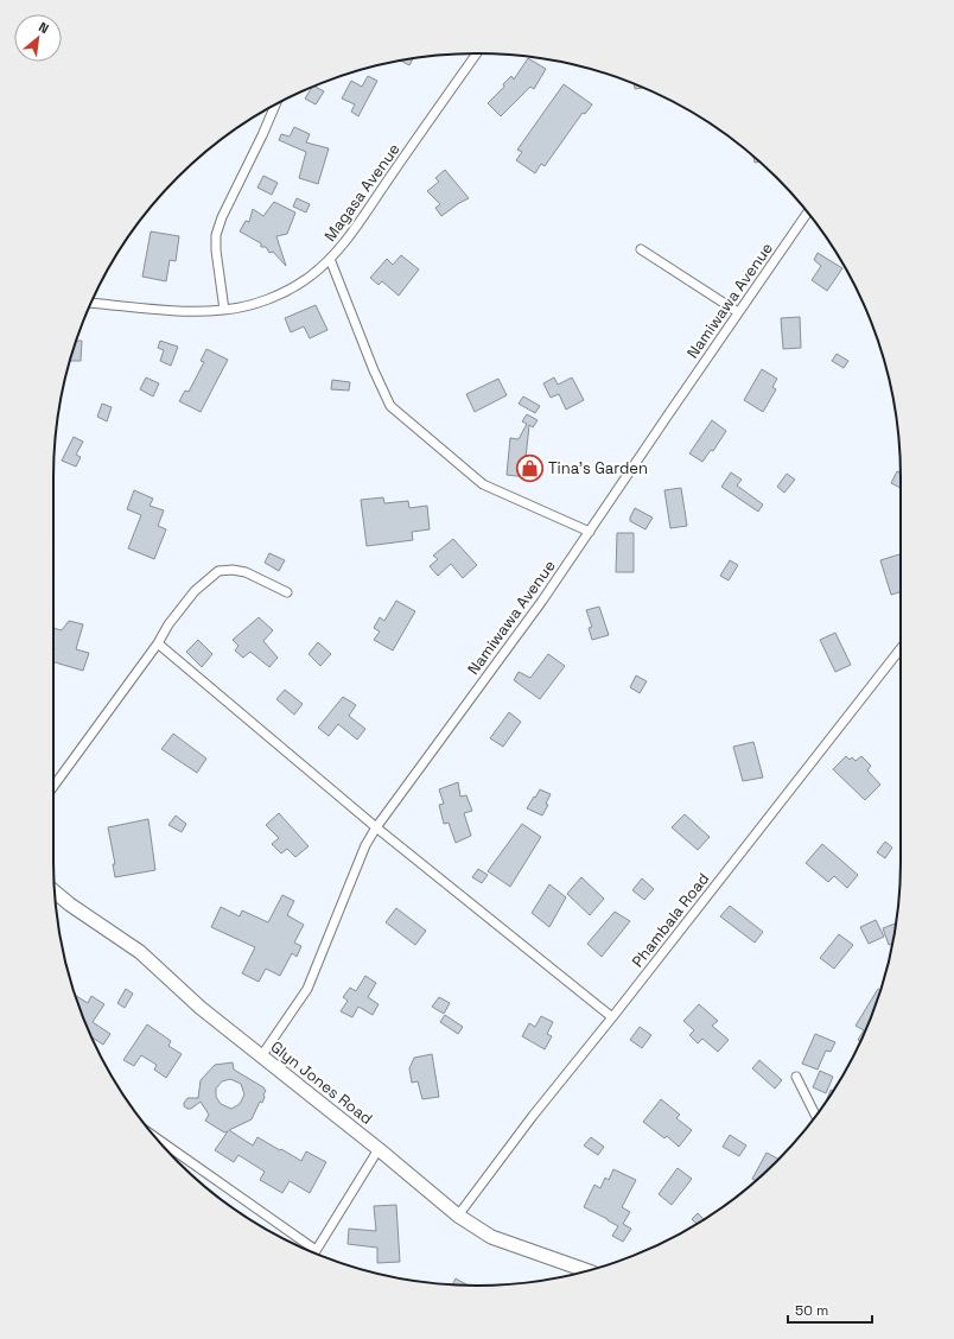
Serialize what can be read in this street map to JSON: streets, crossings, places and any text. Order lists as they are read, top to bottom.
{
  "streets": {
    "street": [
      "Magasa Avenue",
      "Namiwawa Avenue",
      "Phambala Road",
      "Glyn Jones Road"
    ]
  },
  "crossings": [
    ["Namiwawa Avenue", "Glyn Jones Road"],
    ["Phambala Road", "Glyn Jones Road"]
  ],
  "places": {
    "shop": ["Tina's Garden"]
  },
  "scale_bar": "50 m",
  "north": "top right"
}
